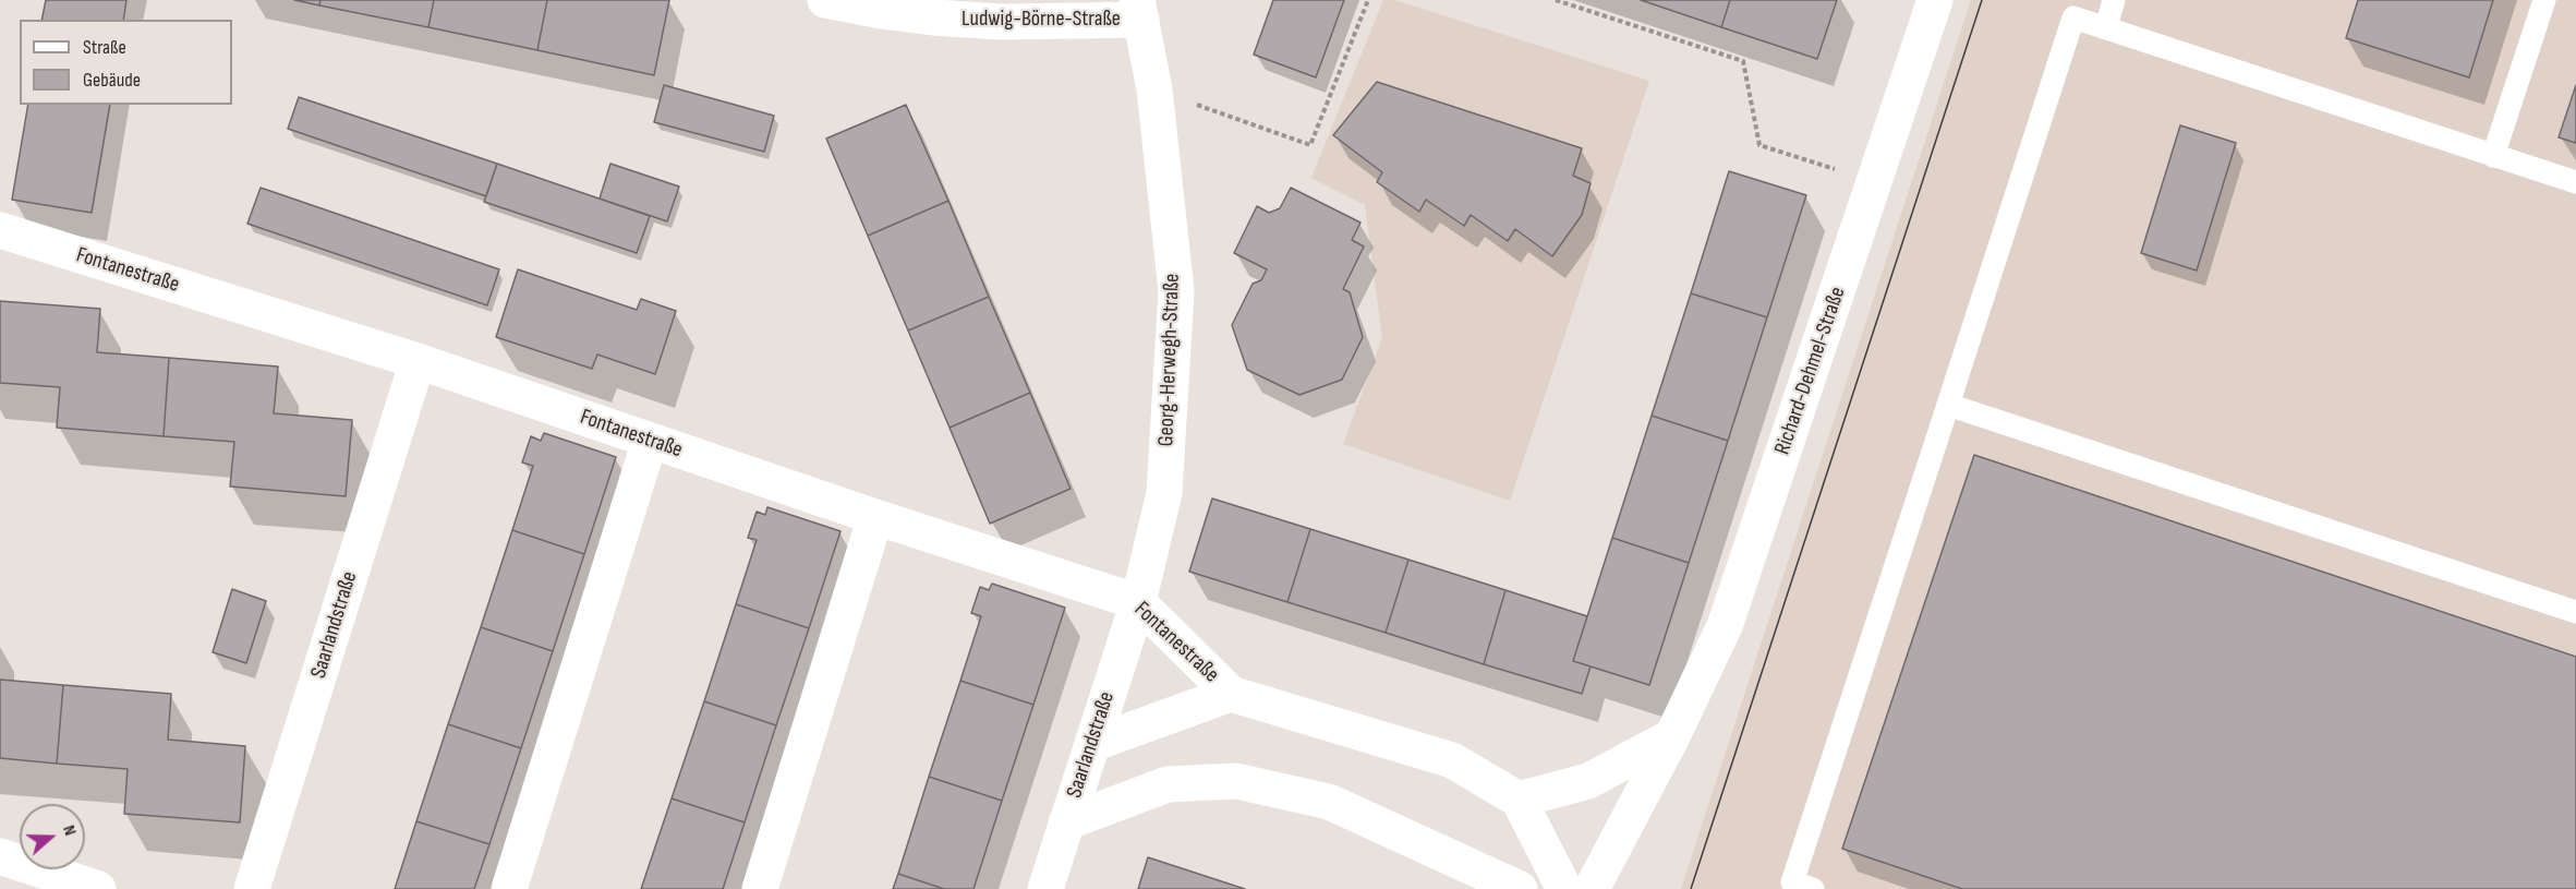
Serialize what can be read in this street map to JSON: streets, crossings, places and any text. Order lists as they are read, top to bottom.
{
  "streets": {
    "street": [
      "Ludwig-Börne-Straße",
      "Fontanestraße",
      "Georg-Herwegh-Straße",
      "Richard-Dehmel-Straße",
      "Saarlandstraße"
    ]
  },
  "crossings": [
    ["Ludwig-Börne-Straße", "Georg-Herwegh-Straße"],
    ["Fontanestraße", "Georg-Herwegh-Straße"],
    ["Fontanestraße", "Saarlandstraße"],
    ["Georg-Herwegh-Straße", "Saarlandstraße"]
  ],
  "legend": ["Straße", "Gebäude"],
  "north": "right"
}
